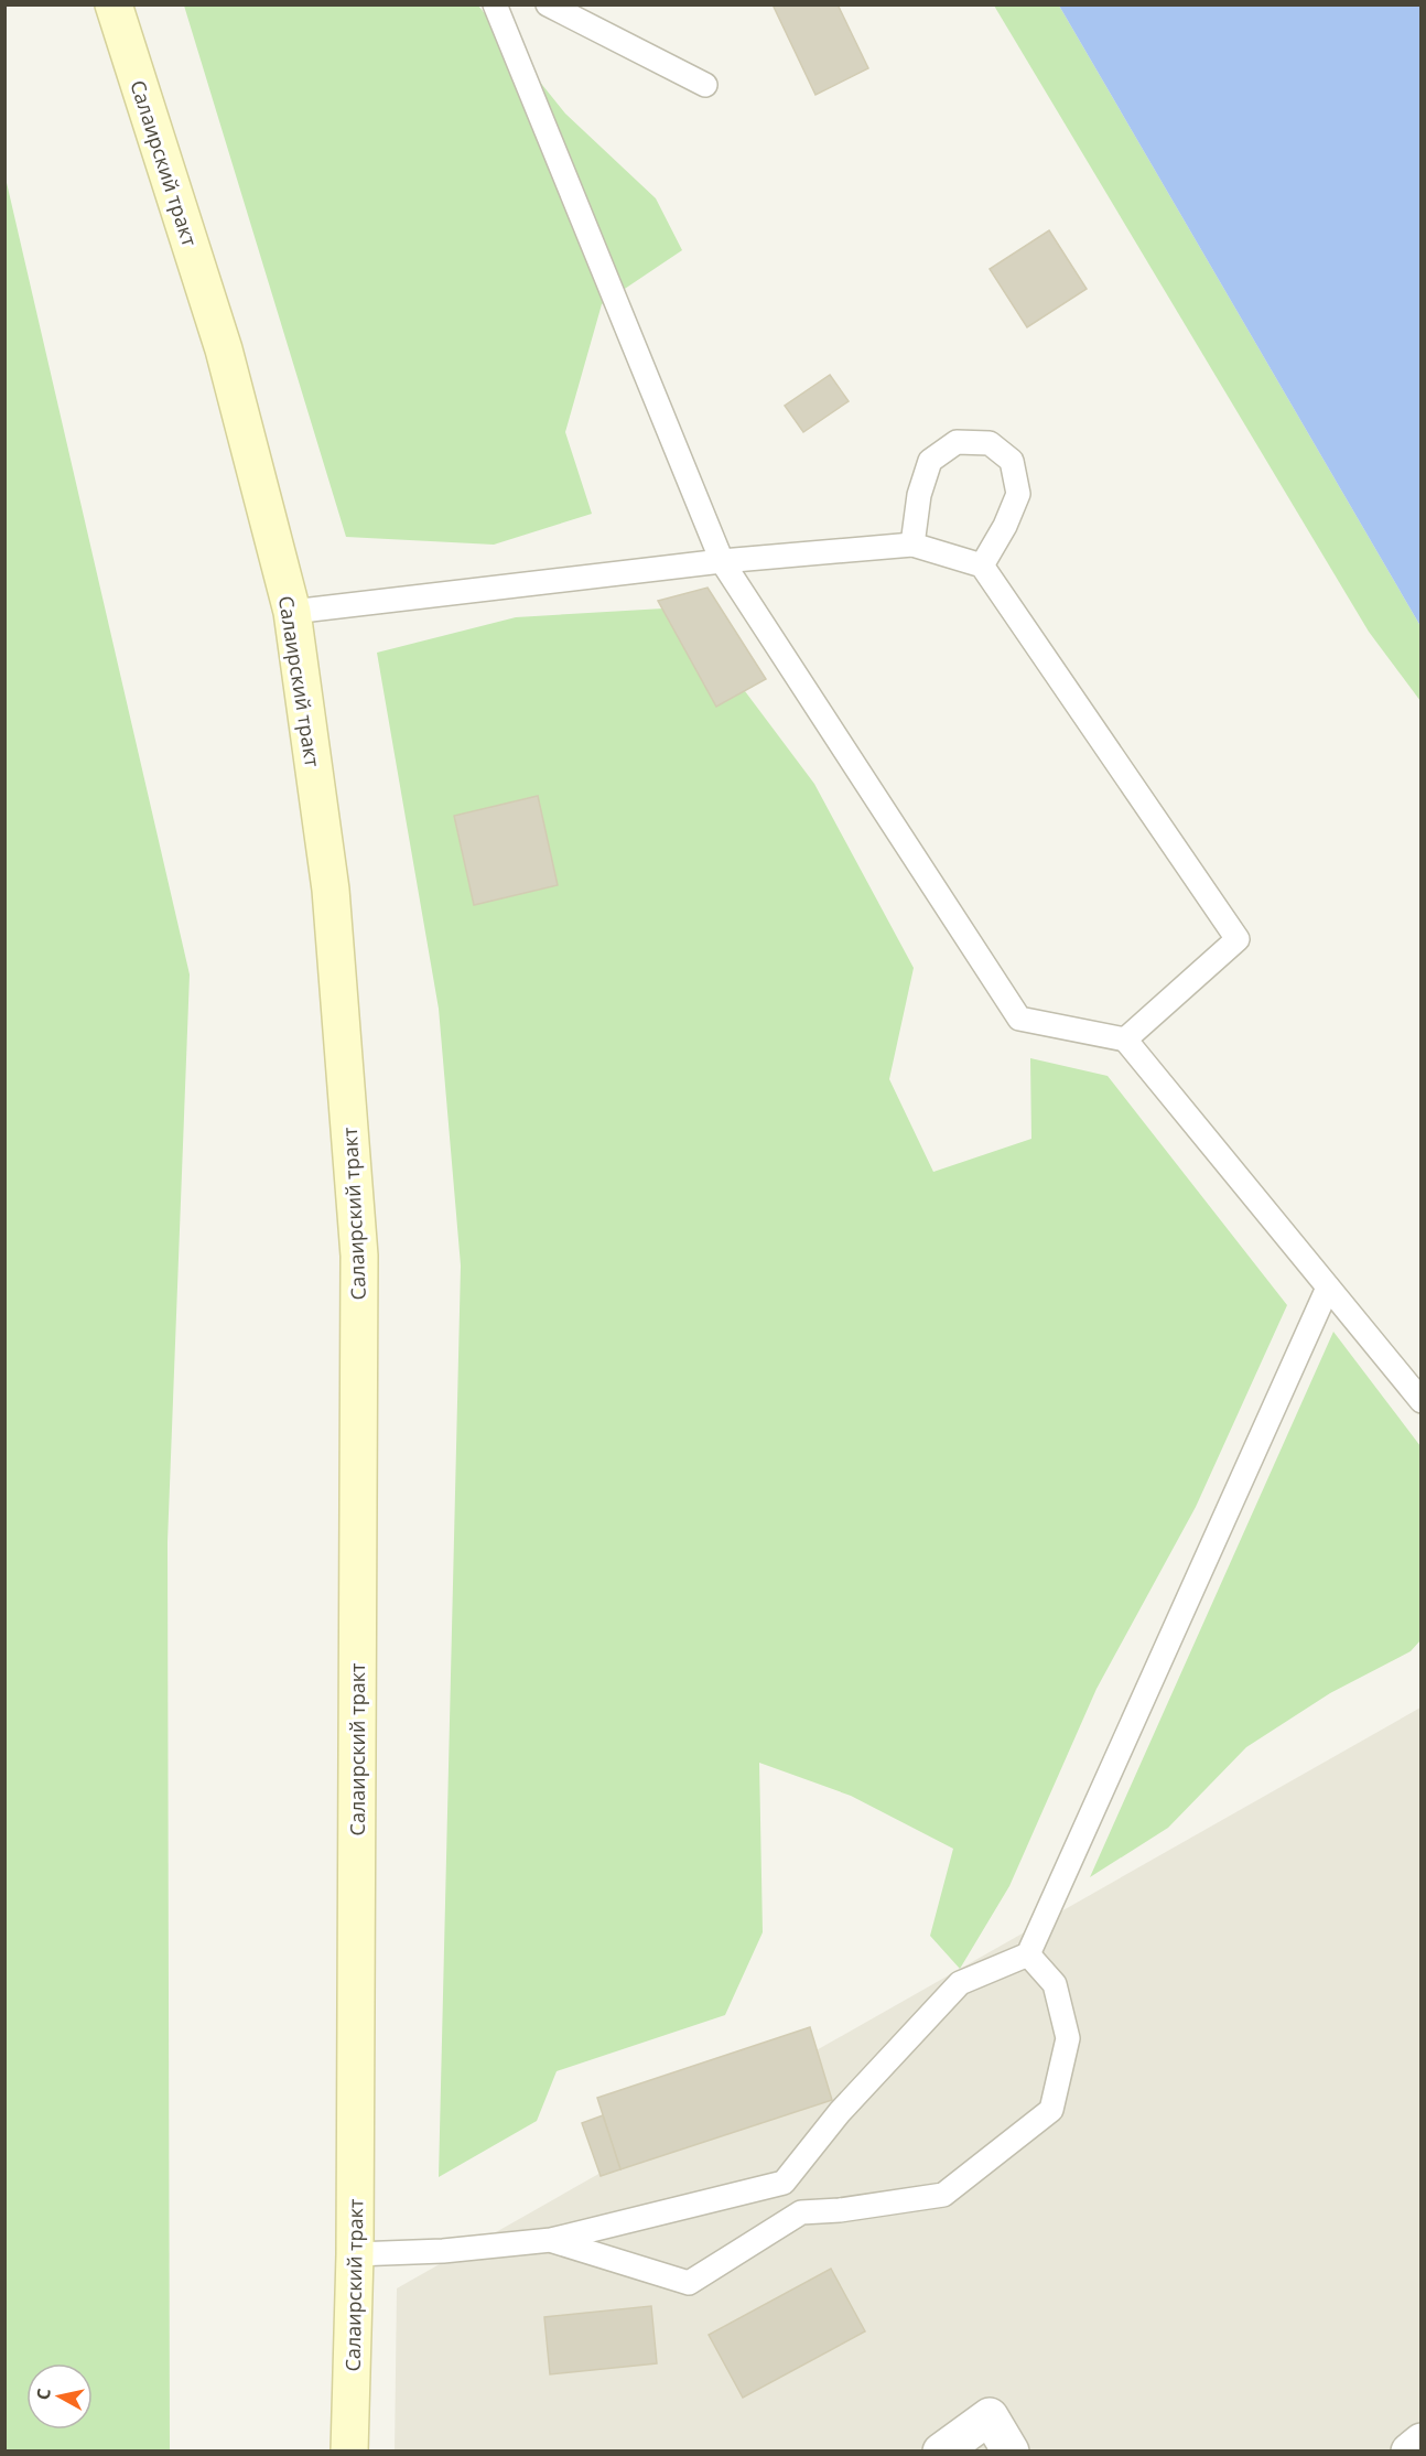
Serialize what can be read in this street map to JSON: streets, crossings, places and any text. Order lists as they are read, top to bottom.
{
  "streets": {
    "street": ["Салаирский тракт"]
  },
  "north": "left"
}
